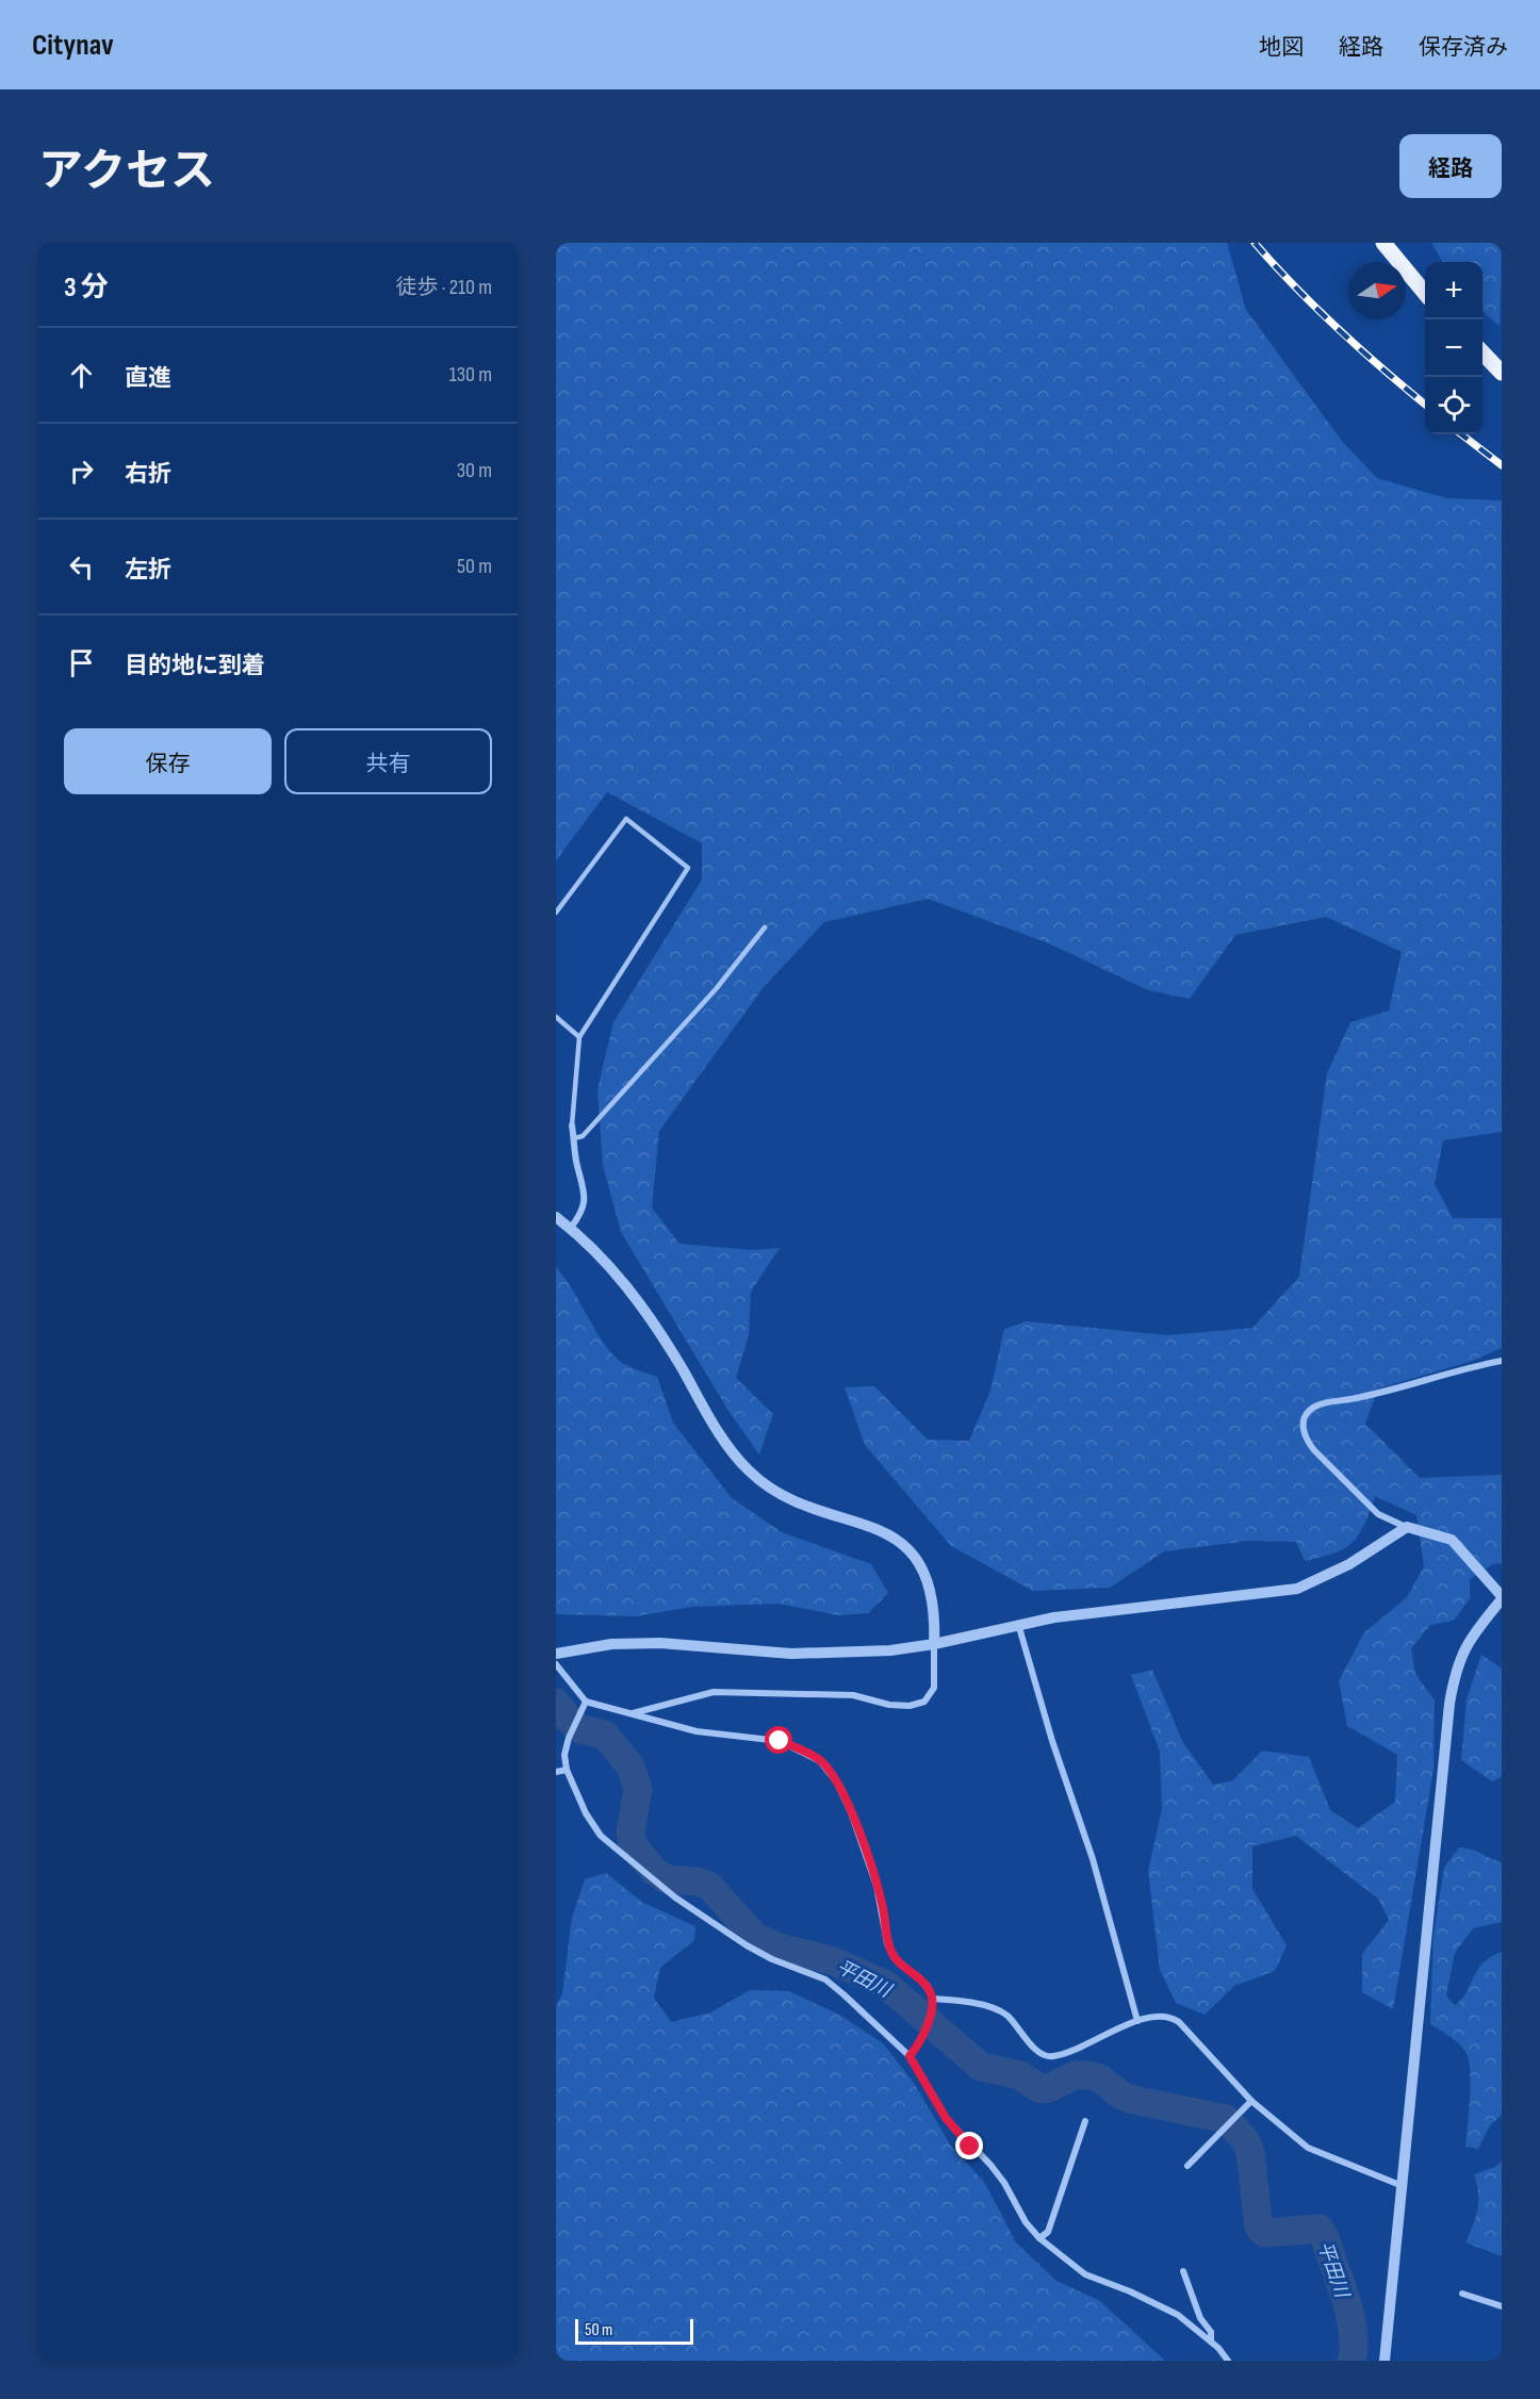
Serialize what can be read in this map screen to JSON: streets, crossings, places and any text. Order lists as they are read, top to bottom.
{
  "water": ["平田川"],
  "scale_bar": "50 m",
  "north": "right",
  "page": {
    "header": "Citynav",
    "nav": ["地図", "経路", "保存済み"],
    "title": "アクセス",
    "buttons": [
      "経路",
      ["保存", "共有"]
    ],
    "heading": ["3 分", "徒歩 · 210 m"],
    "map_buttons": ["+", "−"],
    "list": [
      ["直進", "130 m"],
      ["右折", "30 m"],
      ["左折", "50 m"],
      "目的地に到着"
    ],
    "scale": "50 m"
  }
}
